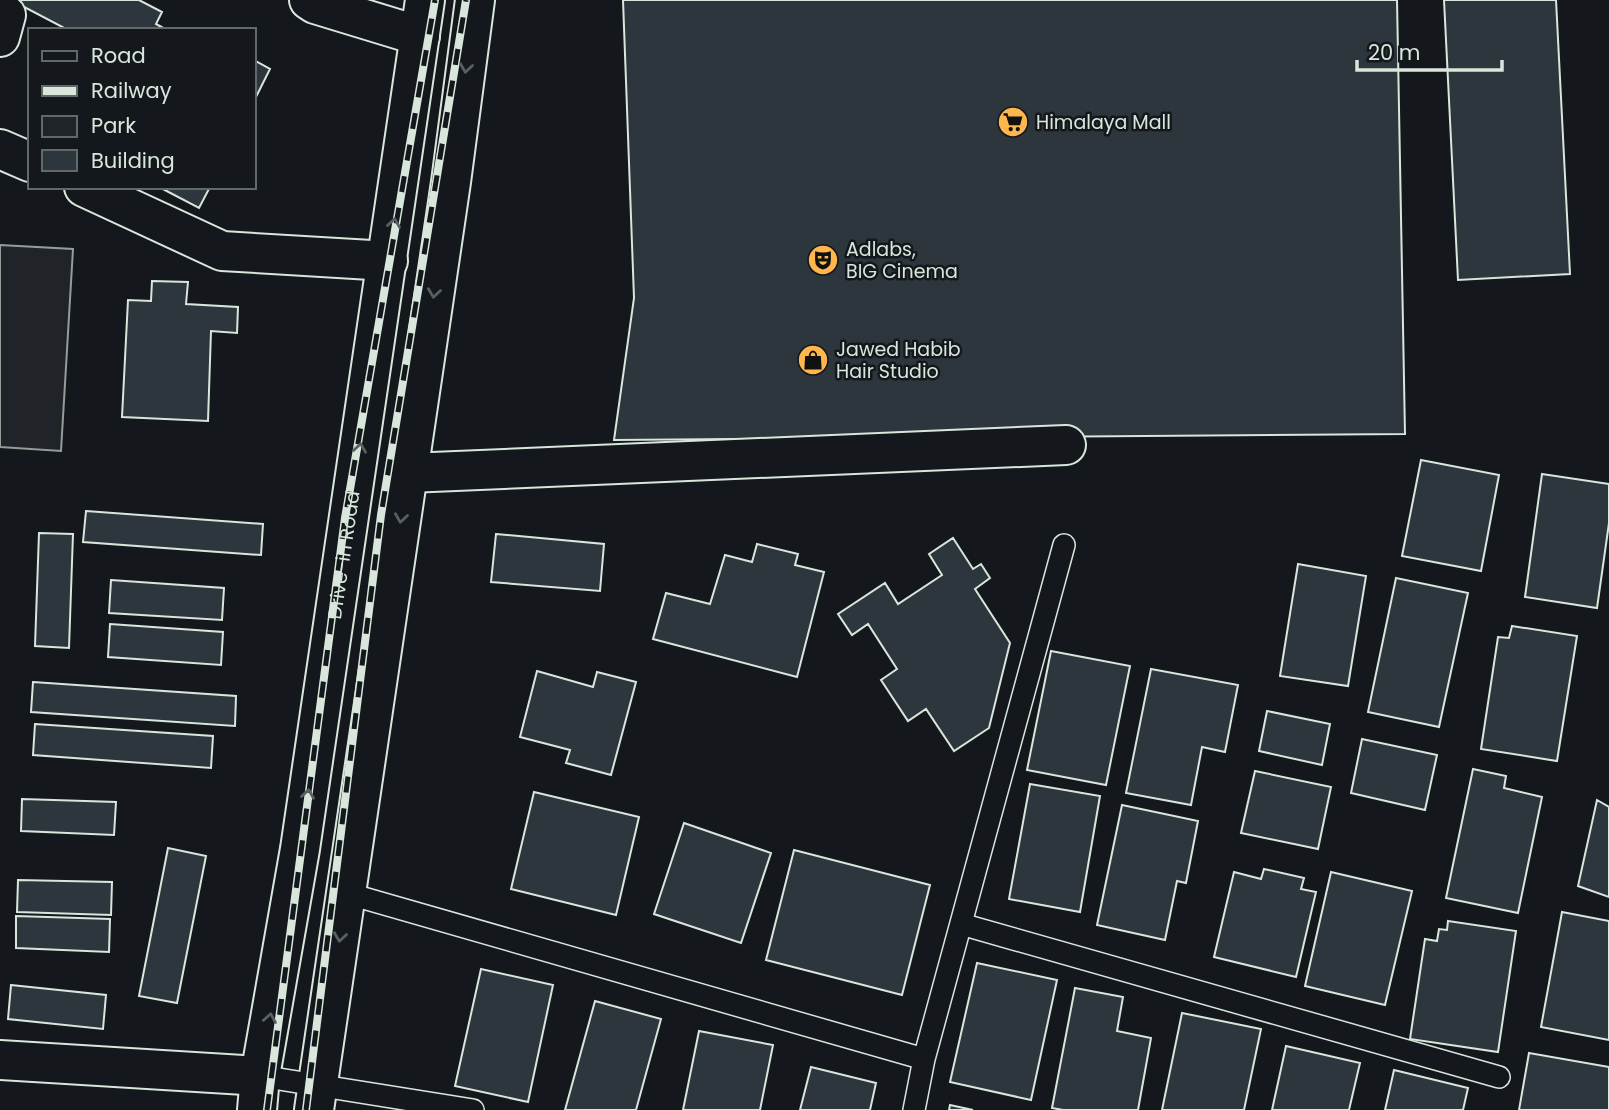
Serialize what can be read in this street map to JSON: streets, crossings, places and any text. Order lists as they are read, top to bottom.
{
  "streets": {
    "main road": ["Drive-in Road"]
  },
  "places": {
    "supermarket": ["Himalaya Mall"],
    "theatre": ["Adlabs, BIG Cinema"],
    "shop": ["Jawed Habib Hair Studio"]
  },
  "legend": [
    "Road",
    "Railway",
    "Park",
    "Building"
  ],
  "scale_bar": "20 m"
}
